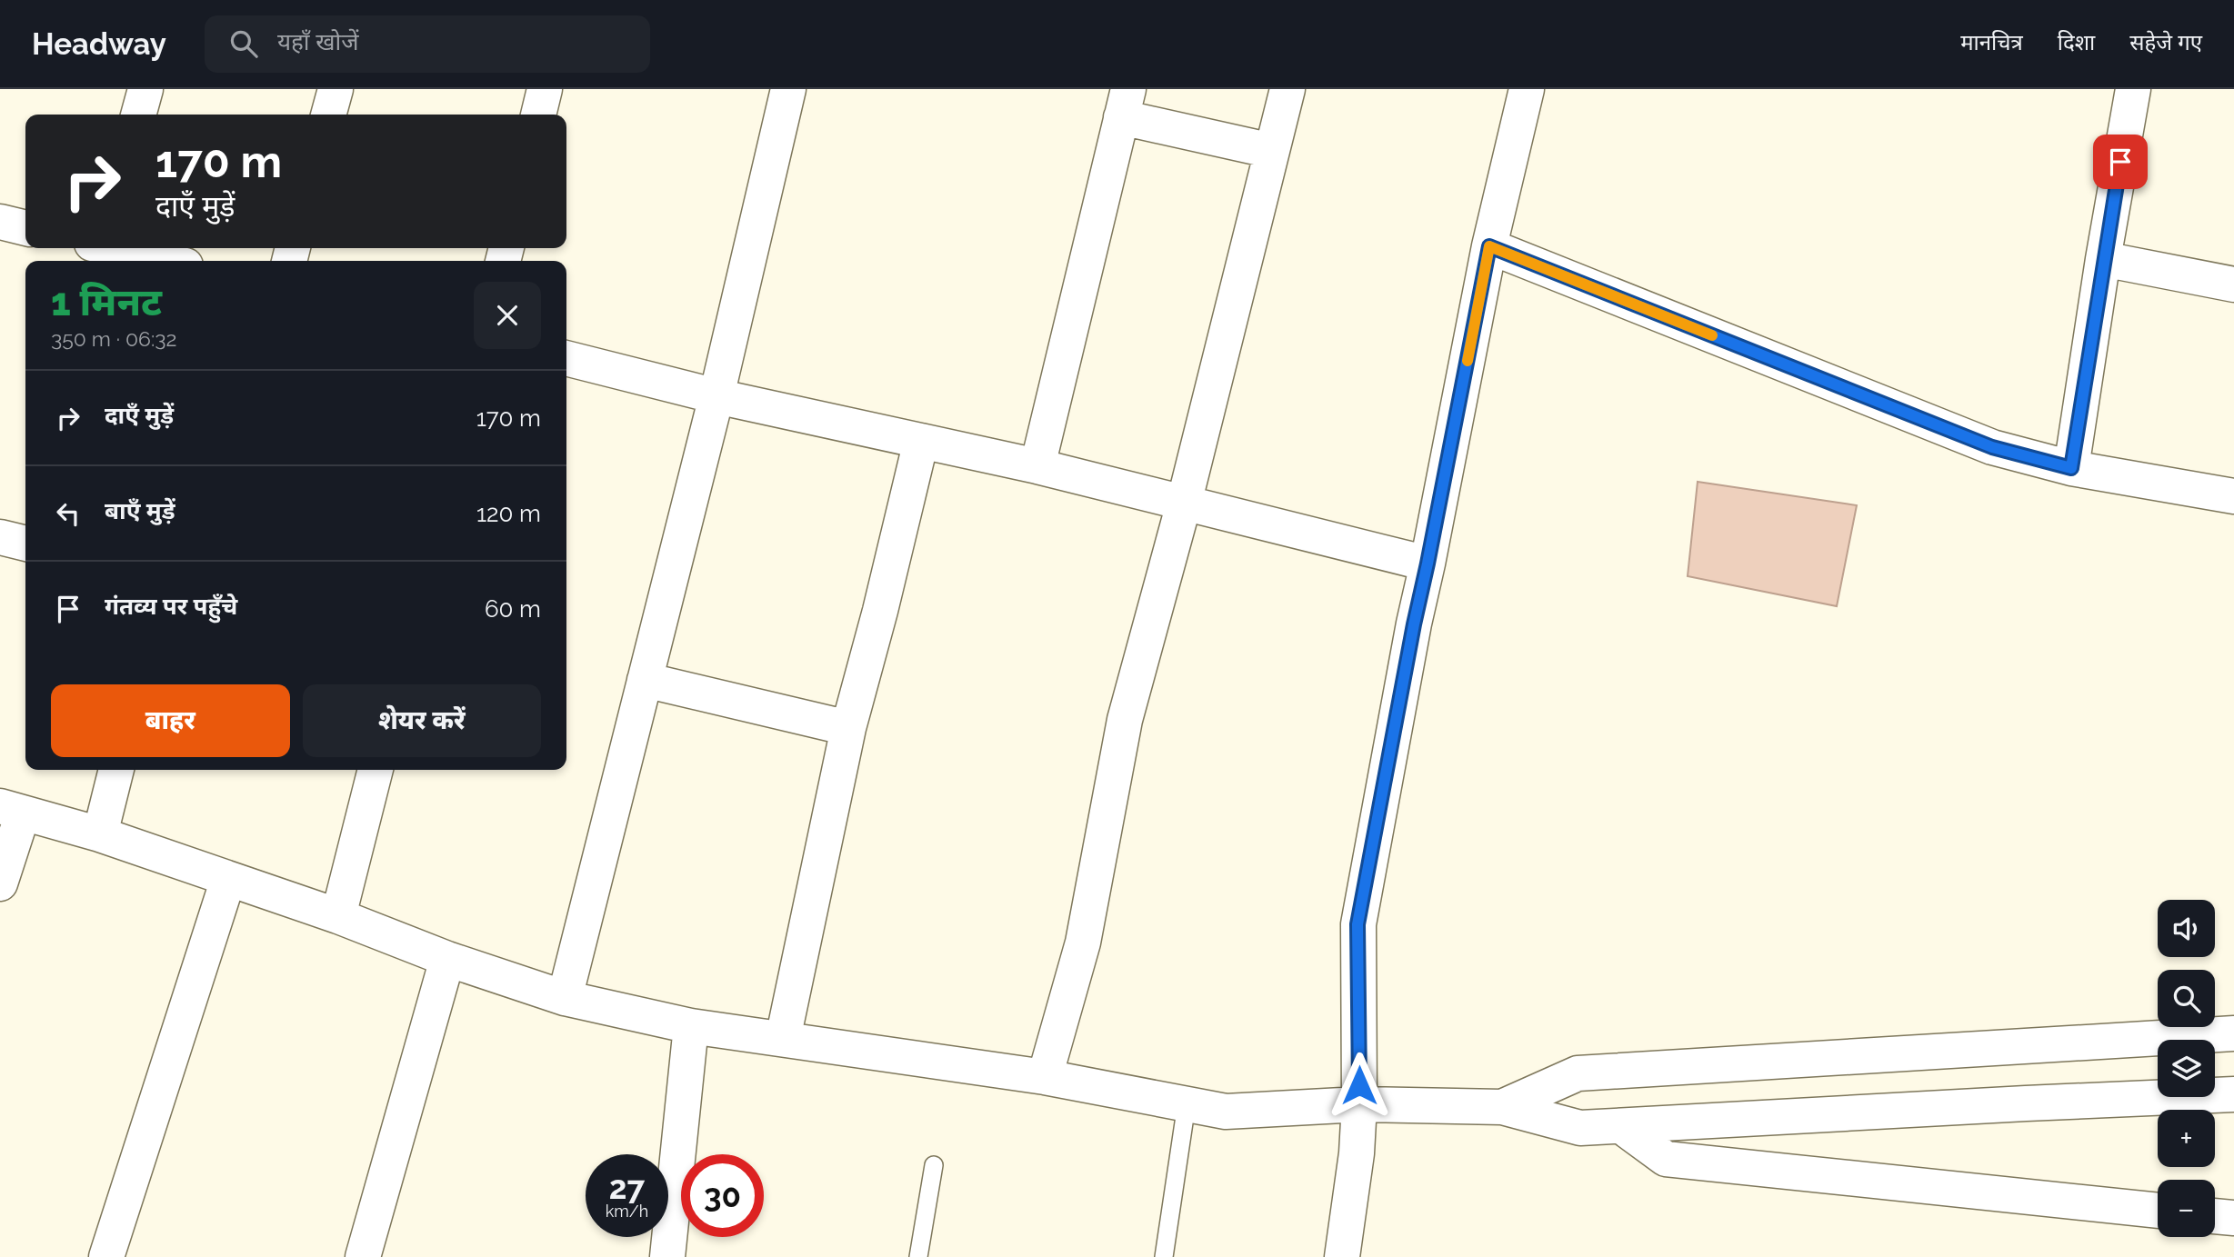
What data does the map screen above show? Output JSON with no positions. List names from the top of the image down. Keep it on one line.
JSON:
{"page":{"header":"Headway","search":"यहाँ खोजें","nav":["मानचित्र","दिशा","सहेजे गए"],"turn":["170 m","दाएँ मुड़ें"],"heading":["1 मिनट","350 m · 06:32"],"list":[{"name":"दाएँ मुड़ें","value":"170 m"},{"name":"बाएँ मुड़ें","value":"120 m"},{"name":"गंतव्य पर पहुँचे","value":"60 m"}],"buttons":["बाहर","शेयर करें"],"map_buttons":["+","−"],"speed":"27 km/h","limit":"30"}}
